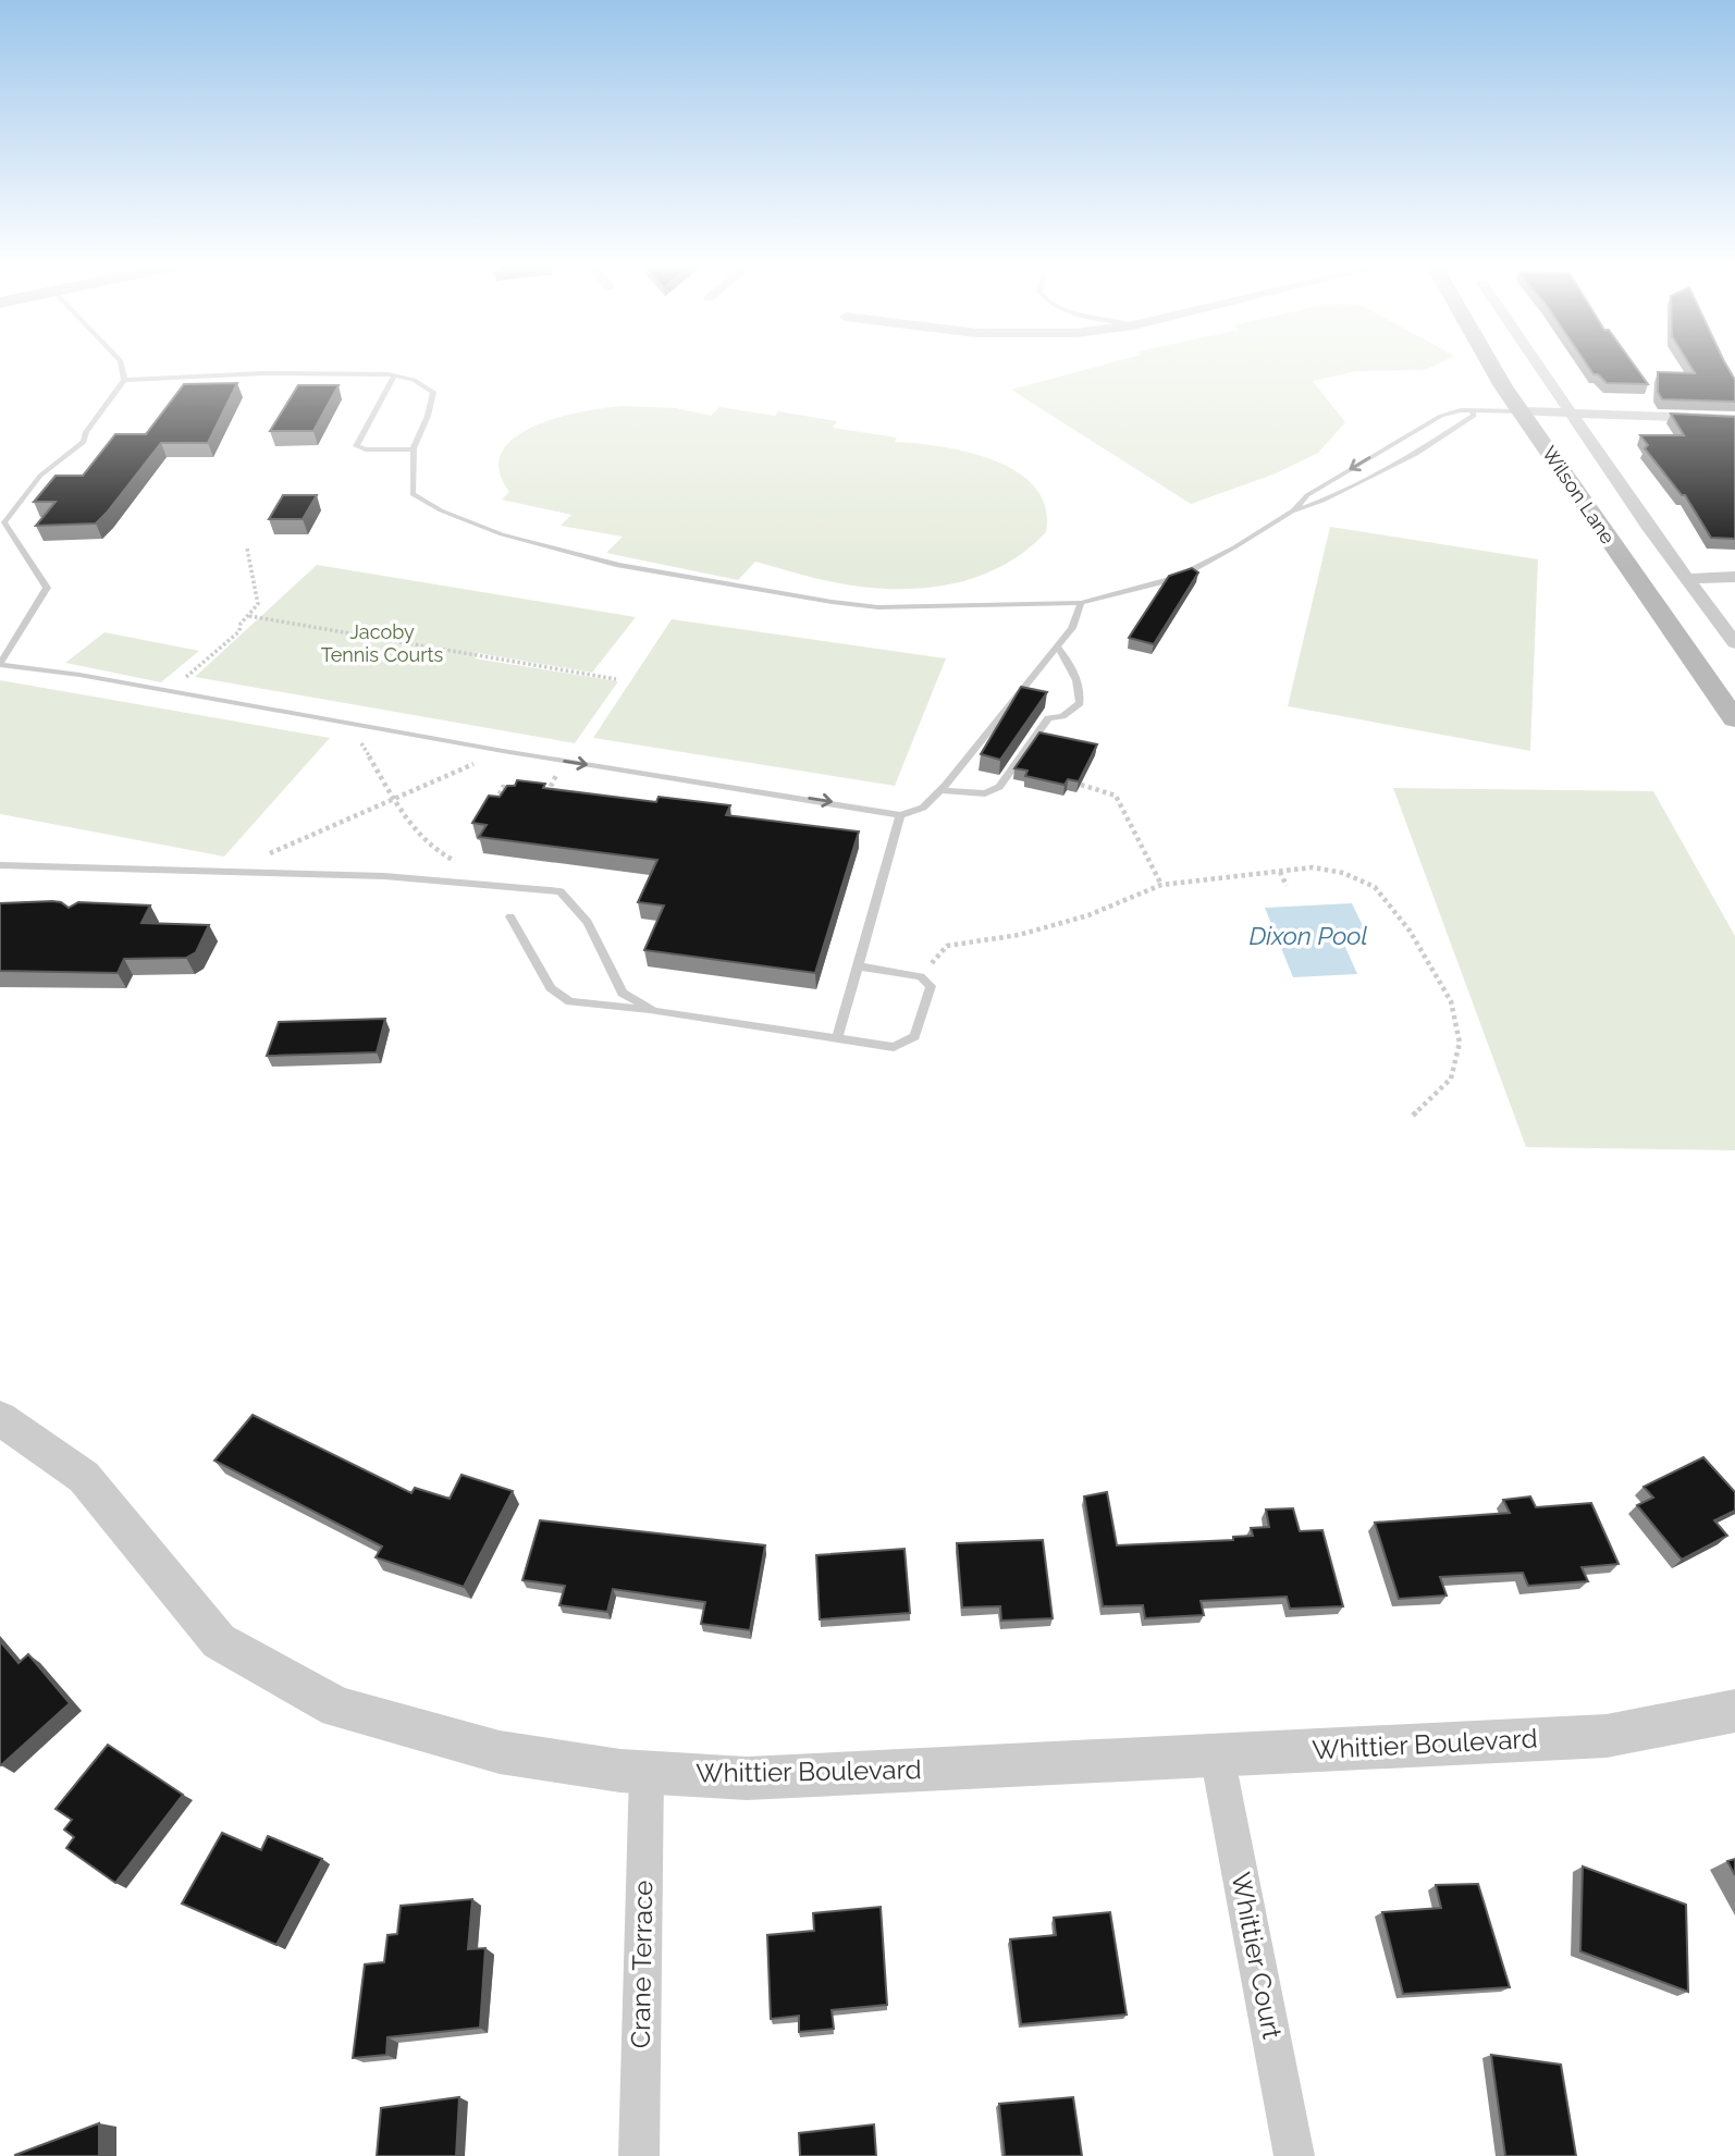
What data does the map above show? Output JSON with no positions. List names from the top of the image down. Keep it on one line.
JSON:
{"streets":{"main road":["Wilson Lane"],"street":["Whittier Boulevard","Whittier Court","Crane Terrace"]},"crossings":[["Whittier Boulevard","Whittier Court"],["Whittier Boulevard","Crane Terrace"]],"water":["Dixon Pool"],"parks":["Jacoby Tennis Courts"]}
